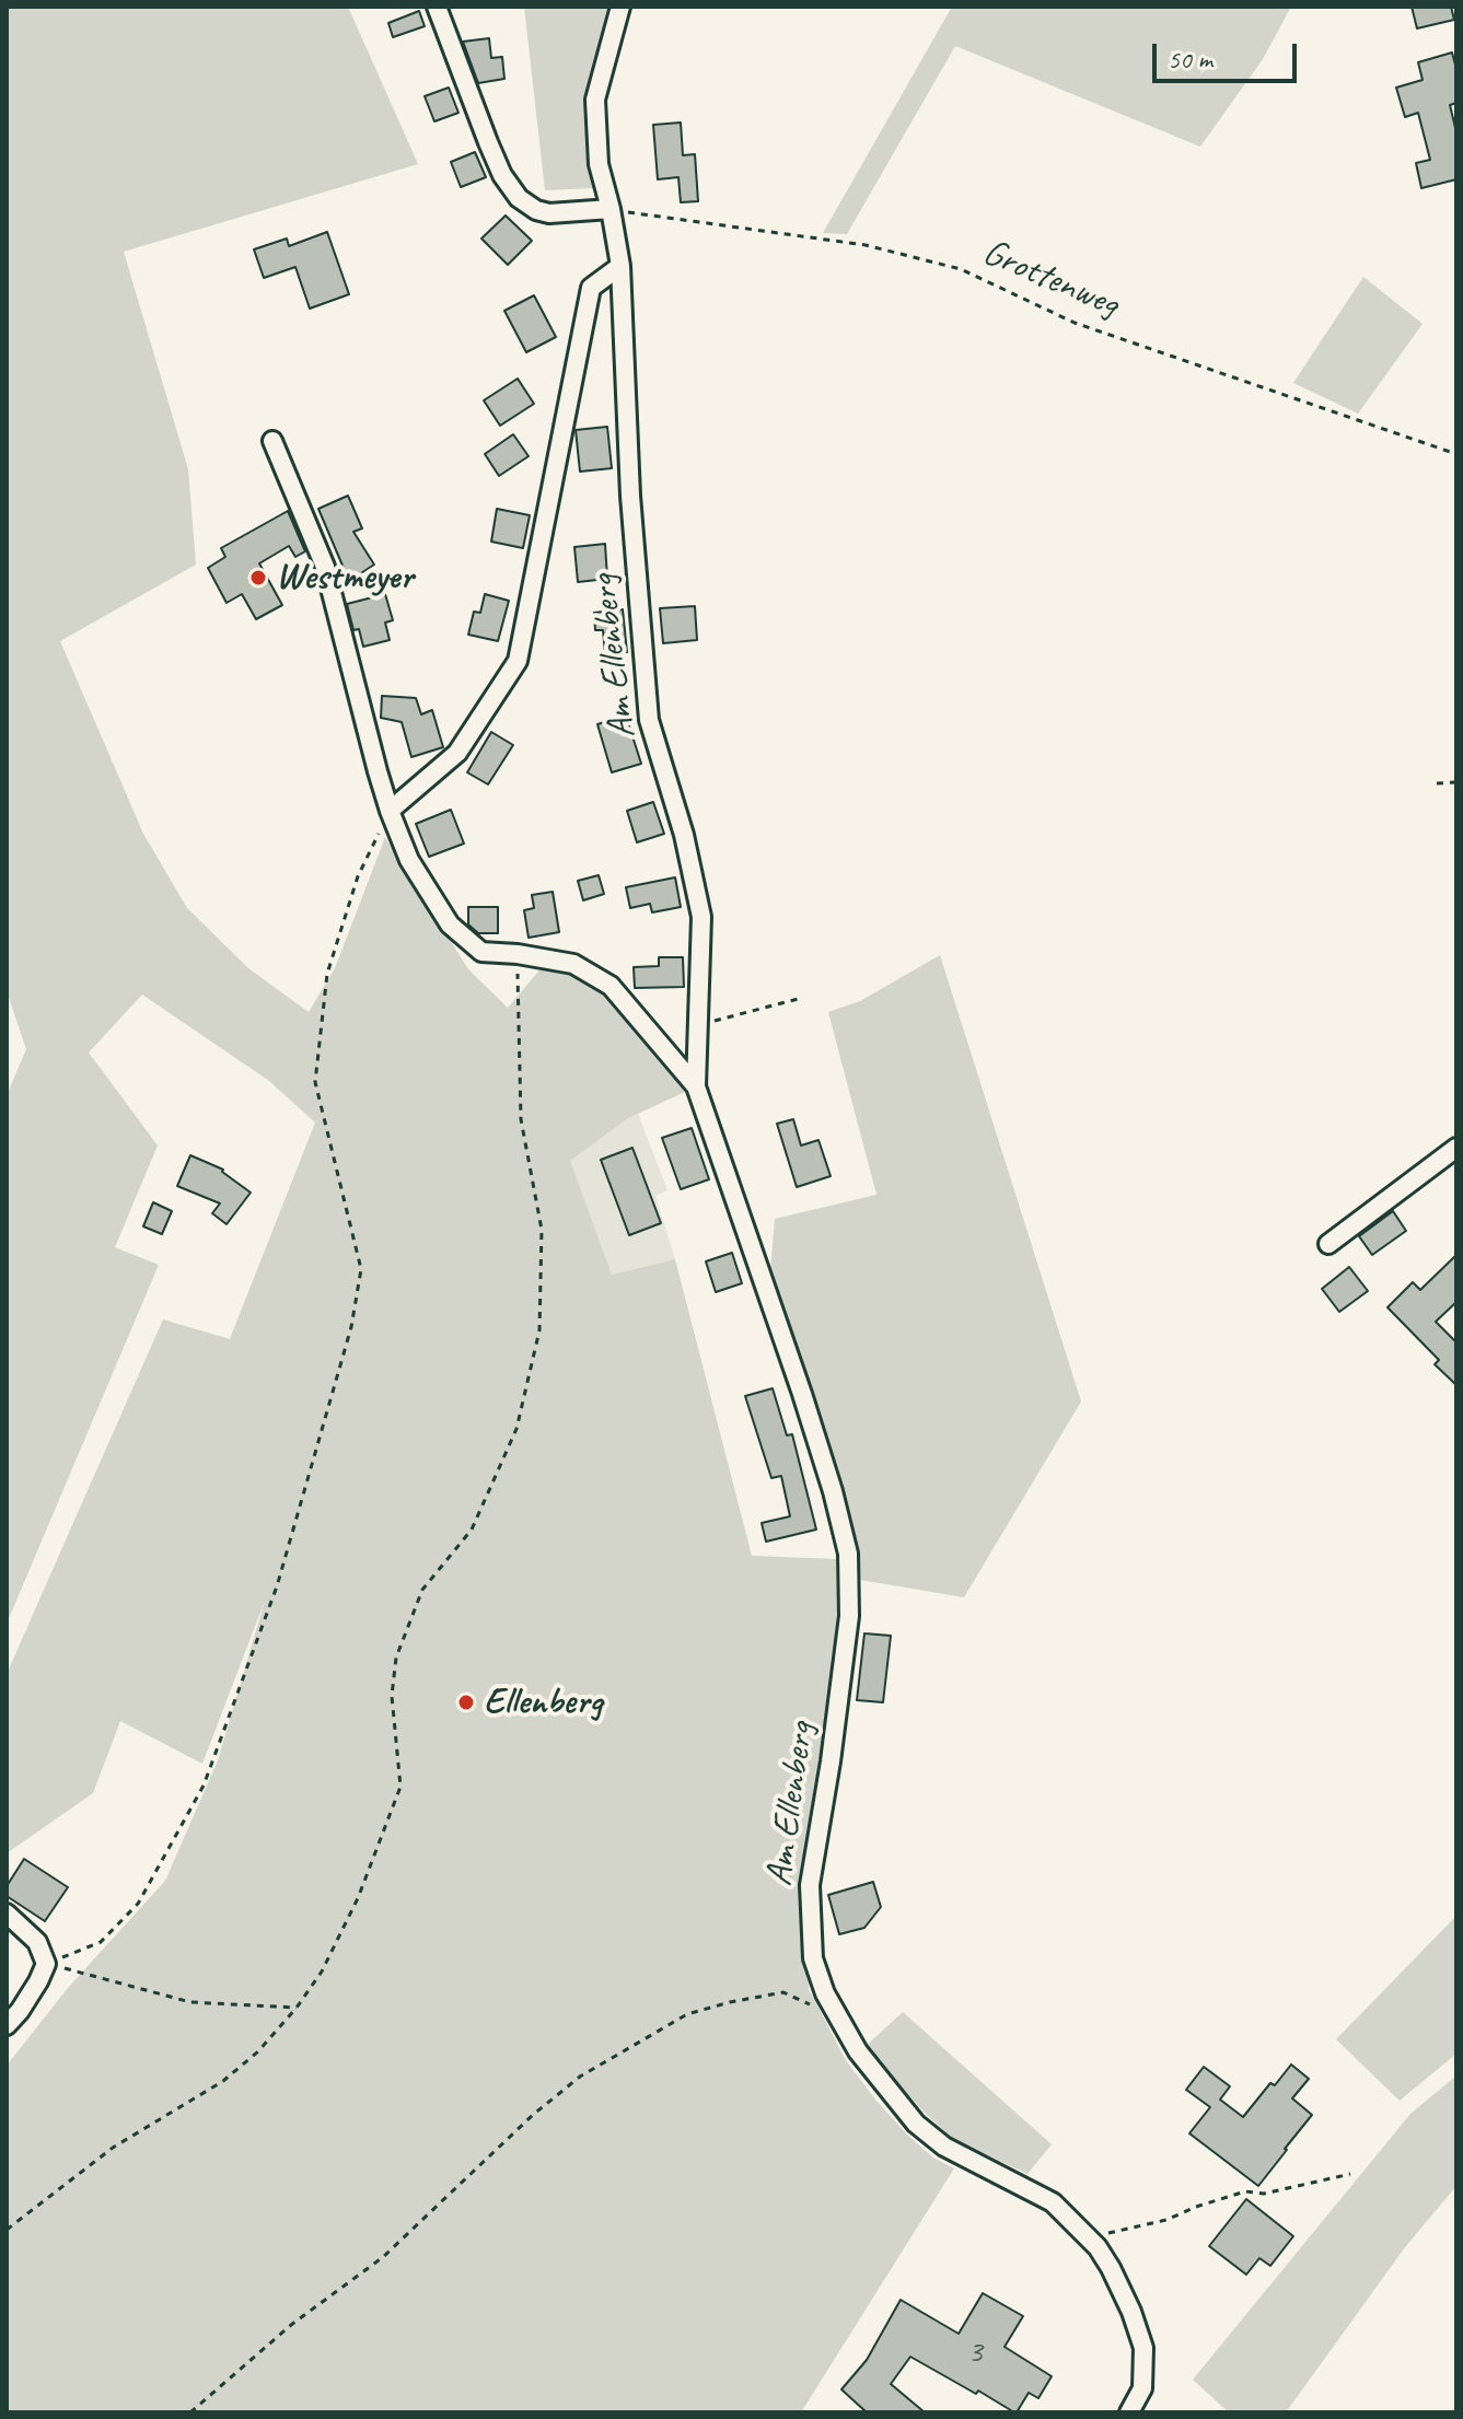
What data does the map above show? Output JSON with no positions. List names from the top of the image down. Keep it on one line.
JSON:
{"streets":{"street":["Am Ellenberg"],"path":["Grottenweg"]},"crossings":[["Grottenweg","Am Ellenberg"]],"places":["Westmeyer","Ellenberg"],"house_numbers":["3"],"scale_bar":"50 m"}
